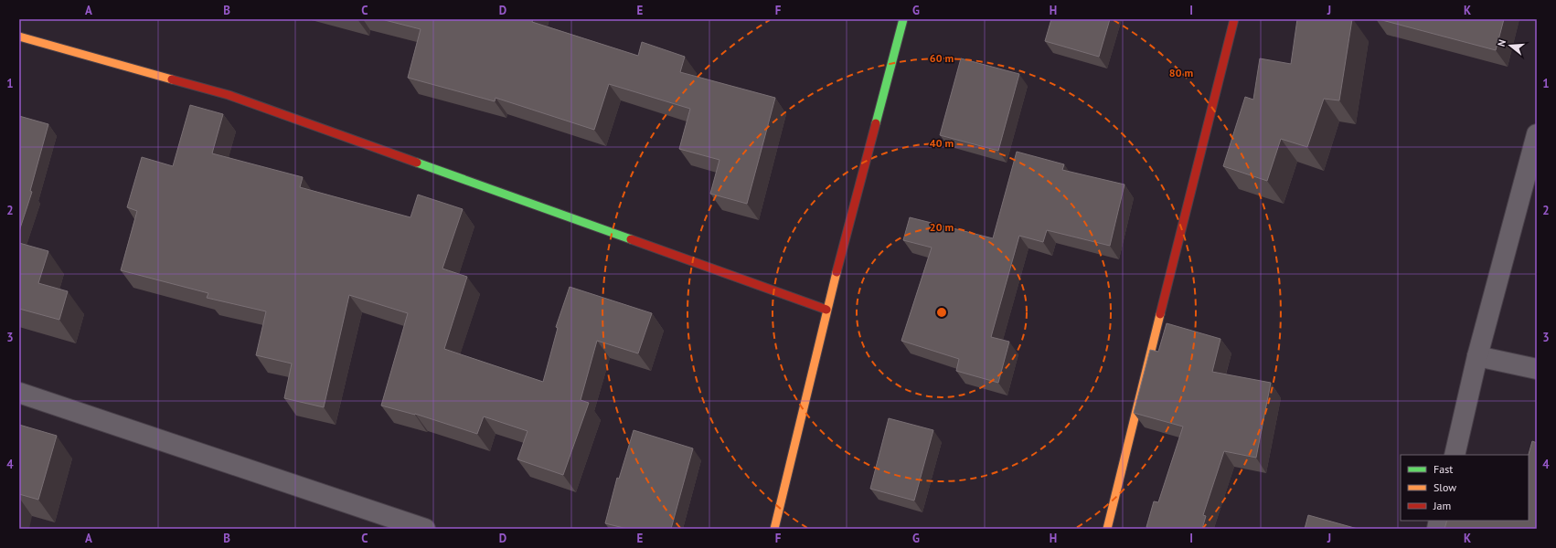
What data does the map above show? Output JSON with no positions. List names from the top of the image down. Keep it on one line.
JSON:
{"legend":["Fast","Slow","Jam"],"north":"left","grid":{"columns":["A","B","C","D","E","F","G","H","I","J","K"],"rows":["1","2","3","4"]},"rings":["60 m","80 m","40 m","20 m"]}
